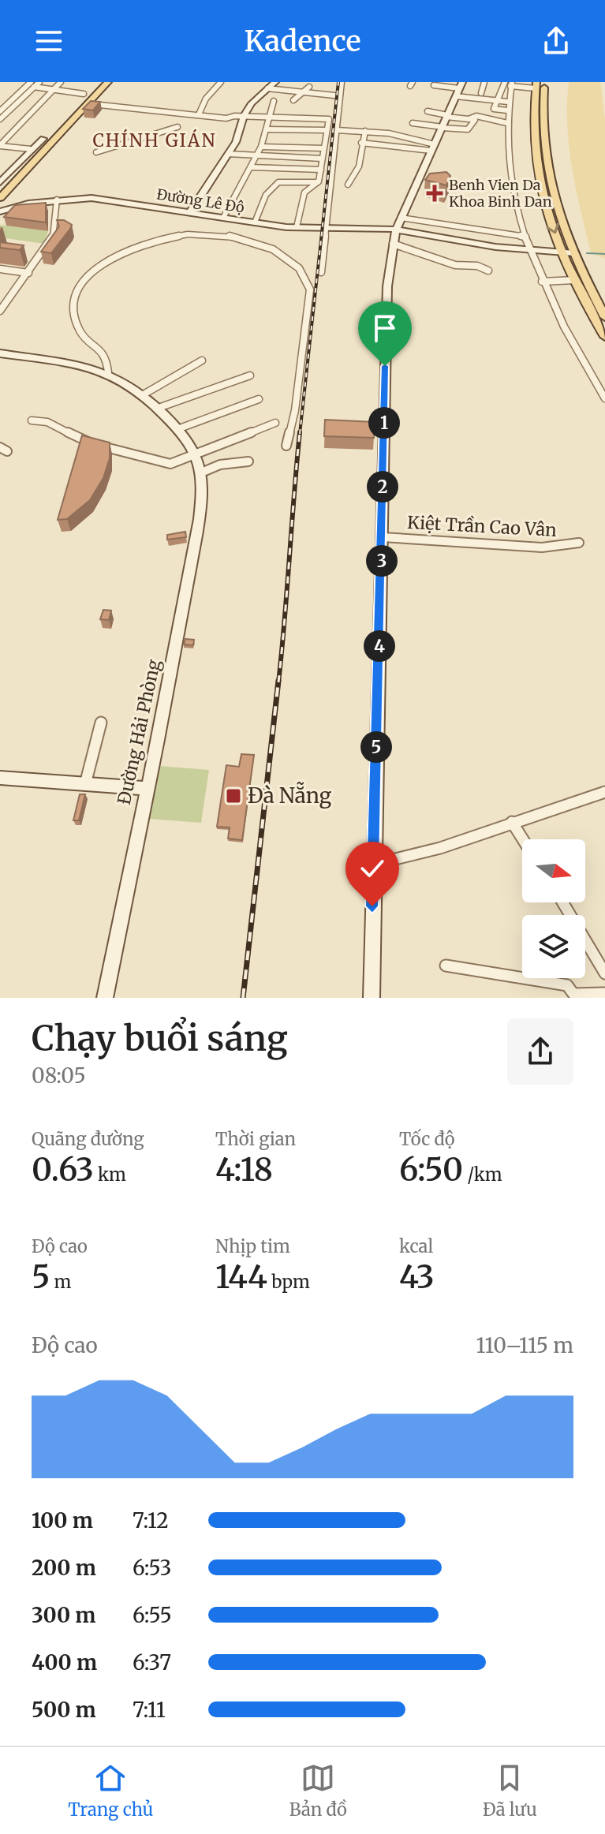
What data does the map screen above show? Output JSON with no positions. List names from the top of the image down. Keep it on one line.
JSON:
{"streets":{"street":["Đường Lê Độ","Kiệt Trần Cao Vân","Đường Hải Phòng"]},"districts":["CHÍNH GIÁN"],"places":{"health":["Benh Vien Da Khoa Binh Dan"],"transit":["Đà Nẵng"]},"north":"right","page":{"header":"Kadence","pins":["1","2","3","4","5"],"heading":["Chạy buổi sáng","08:05"],"stats":[["Quãng đường","0.63 km"],["Thời gian","4:18"],["Tốc độ","6:50 /km"],["Độ cao","5 m"],["Nhịp tim","144 bpm"],["kcal","43"]],"chart":["Độ cao","110–115 m"],"list":[{"name":"100 m","note":"7:12"},{"name":"200 m","note":"6:53"},{"name":"300 m","note":"6:55"},{"name":"400 m","note":"6:37"},{"name":"500 m","note":"7:11"}],"tabs":["Trang chủ","Bản đồ","Đã lưu"]}}
